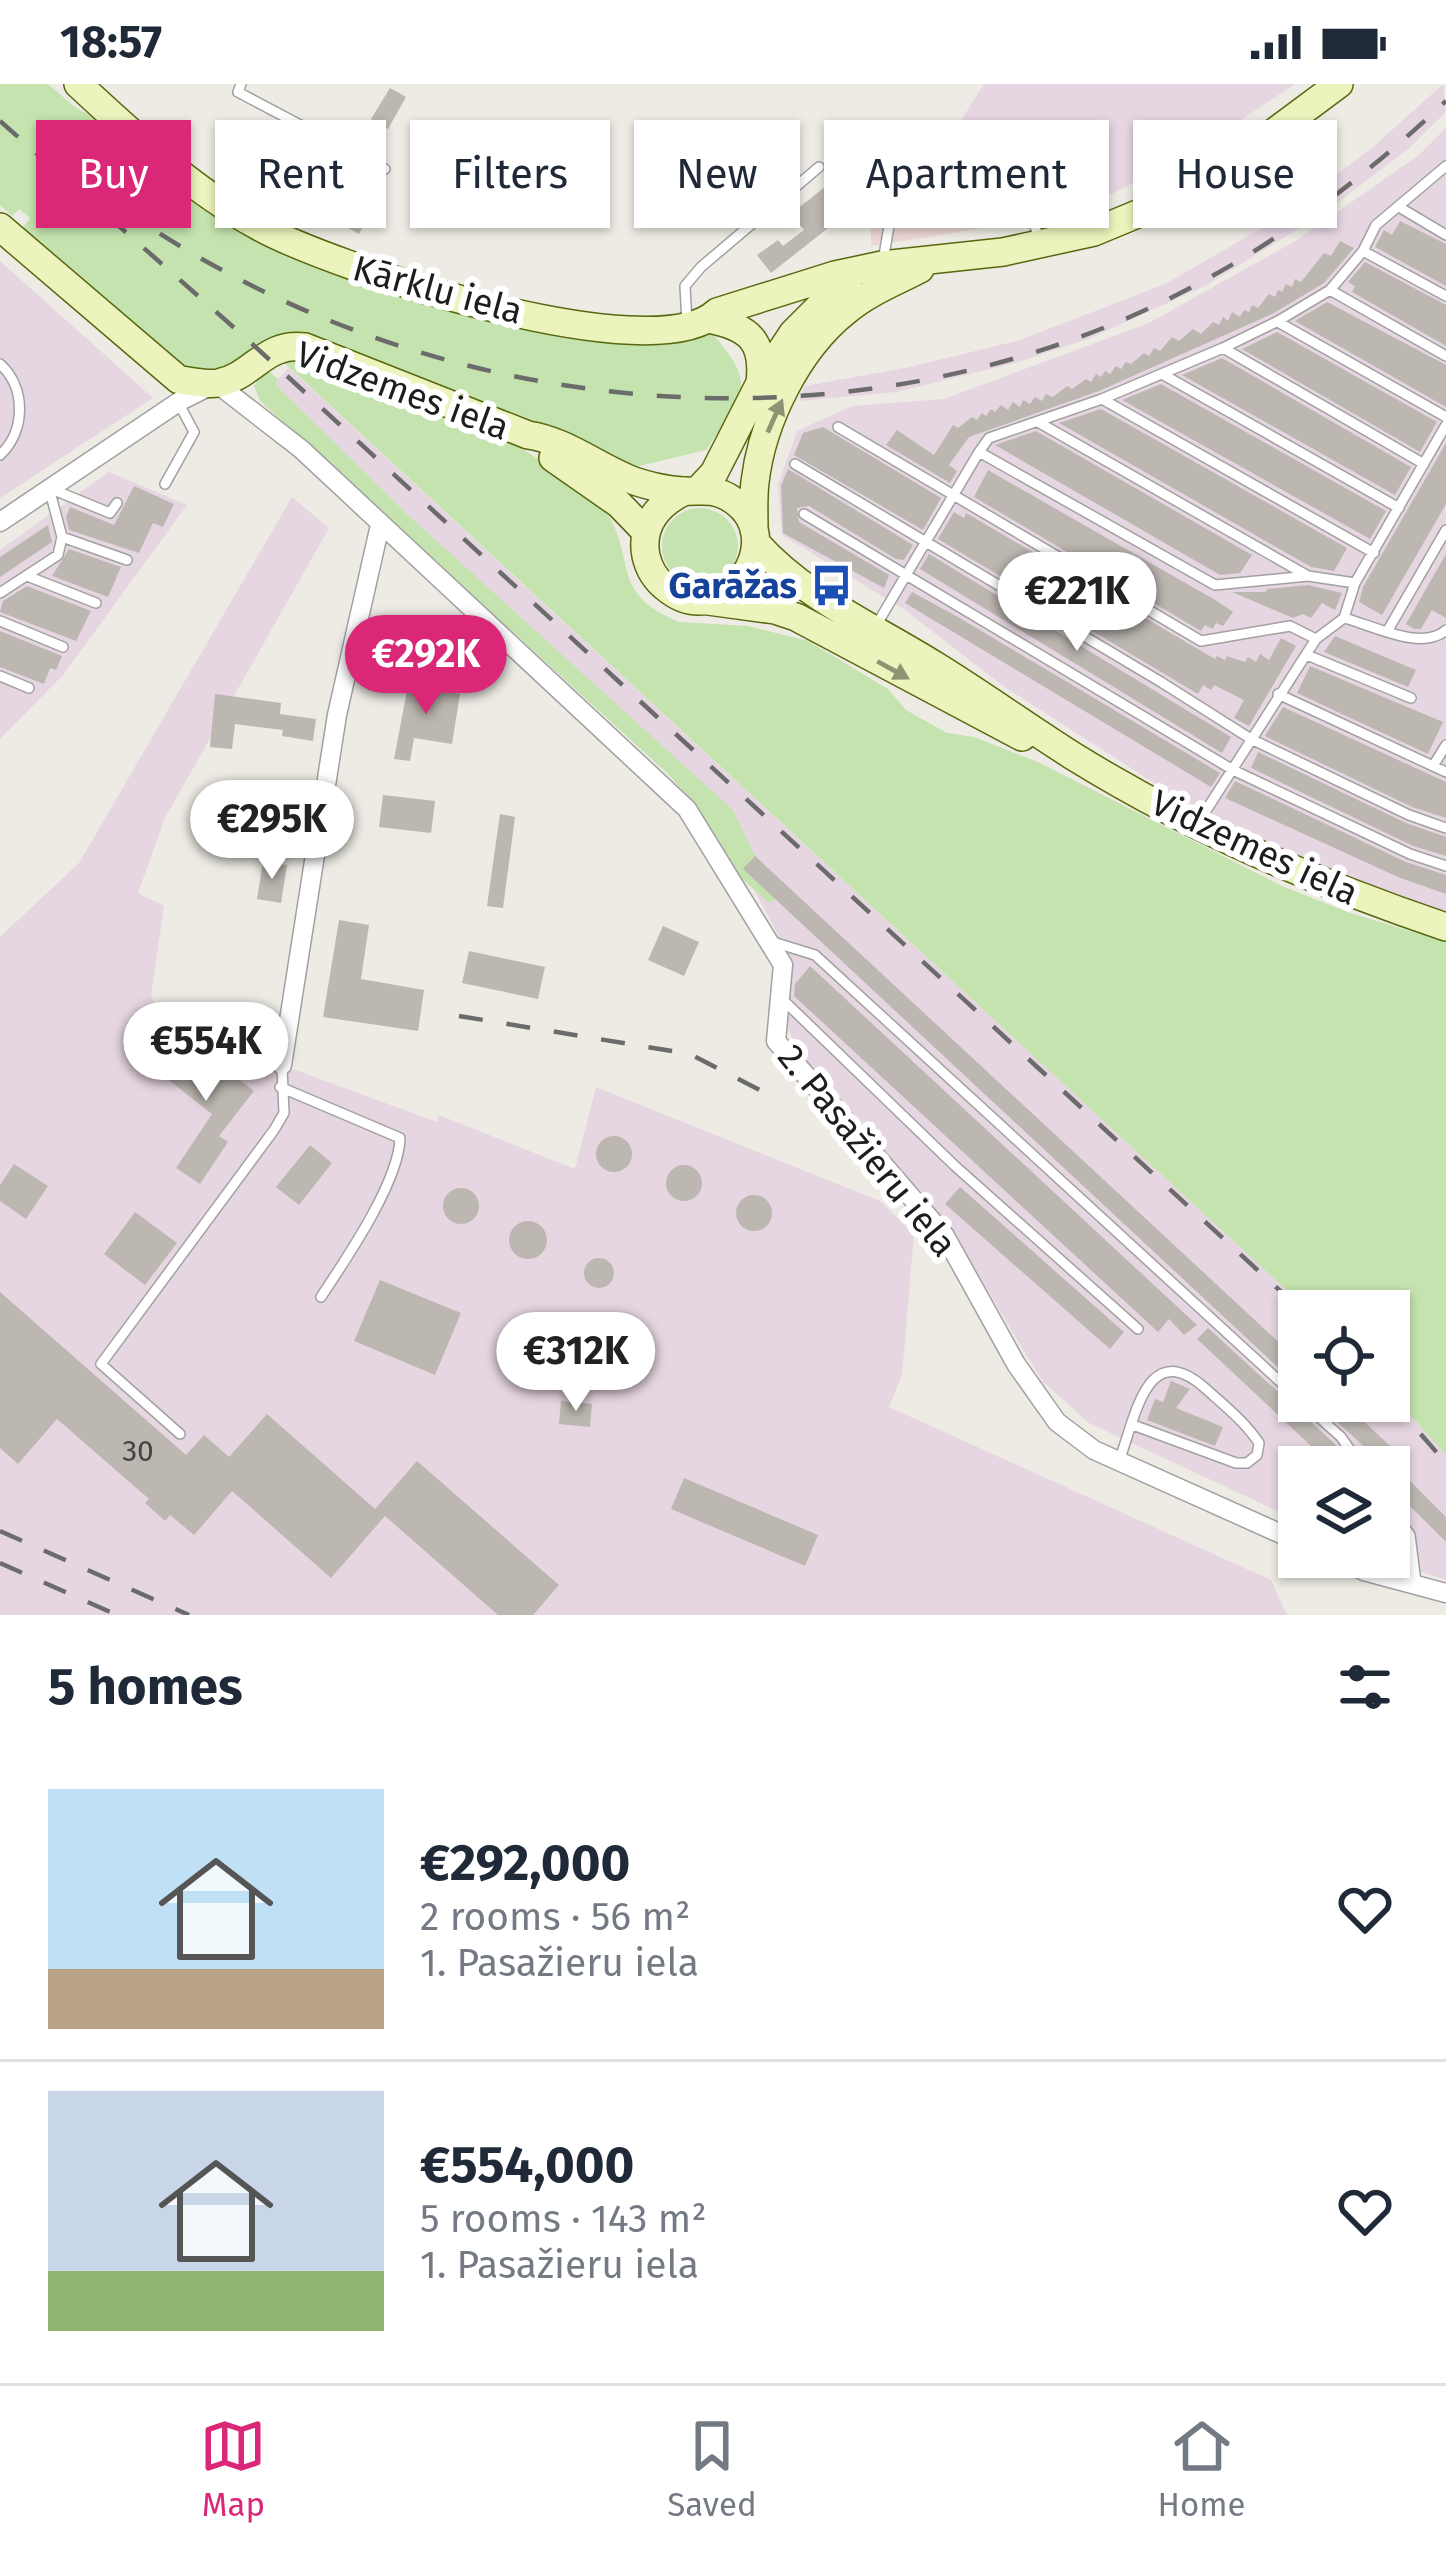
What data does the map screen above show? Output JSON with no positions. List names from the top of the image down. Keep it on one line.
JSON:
{"streets":{"street":["Kārklu iela","Vidzemes iela","2. Pasažieru iela"]},"crossings":[["Kārklu iela","Vidzemes iela"],["Vidzemes iela","2. Pasažieru iela"]],"places":{"bus stop":["Garāžas"]},"house_numbers":["30"],"page":{"status":"18:57","chip":["Buy","Rent","Filters","New","Apartment","House"],"price":["€221K","€292K","€295K","€554K","€312K"],"heading":"5 homes","list":[{"name":"€292,000","note":"2 rooms · 56 m² · 1. Pasažieru iela"},{"name":"€554,000","note":"5 rooms · 143 m² · 1. Pasažieru iela"}],"tabs":["Map","Saved","Home"]}}
